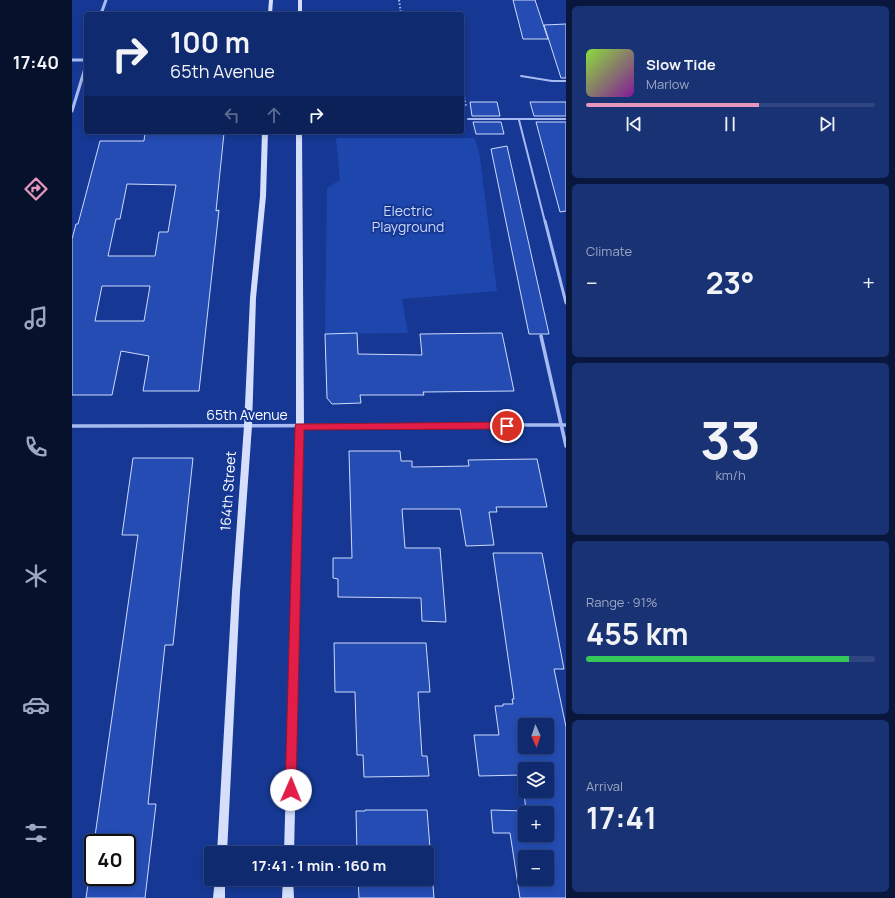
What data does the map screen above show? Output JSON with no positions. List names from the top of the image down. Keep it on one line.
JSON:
{"streets":{"street":["65th Avenue","164th Street"]},"crossings":[["65th Avenue","164th Street"]],"parks":["Electric Playground"],"north":"bottom","page":{"tabs":"17:40","turn":["100 m","65th Avenue"],"song":["Slow Tide","Marlow"],"tile":["Climate",["33","km/h"],["Range · 91%","455 km"],["Arrival","17:41"]],"heat":["−","23°","+"],"map_buttons":["+","−"],"limit":"40","trip":"17:41 · 1 min · 160 m"}}
